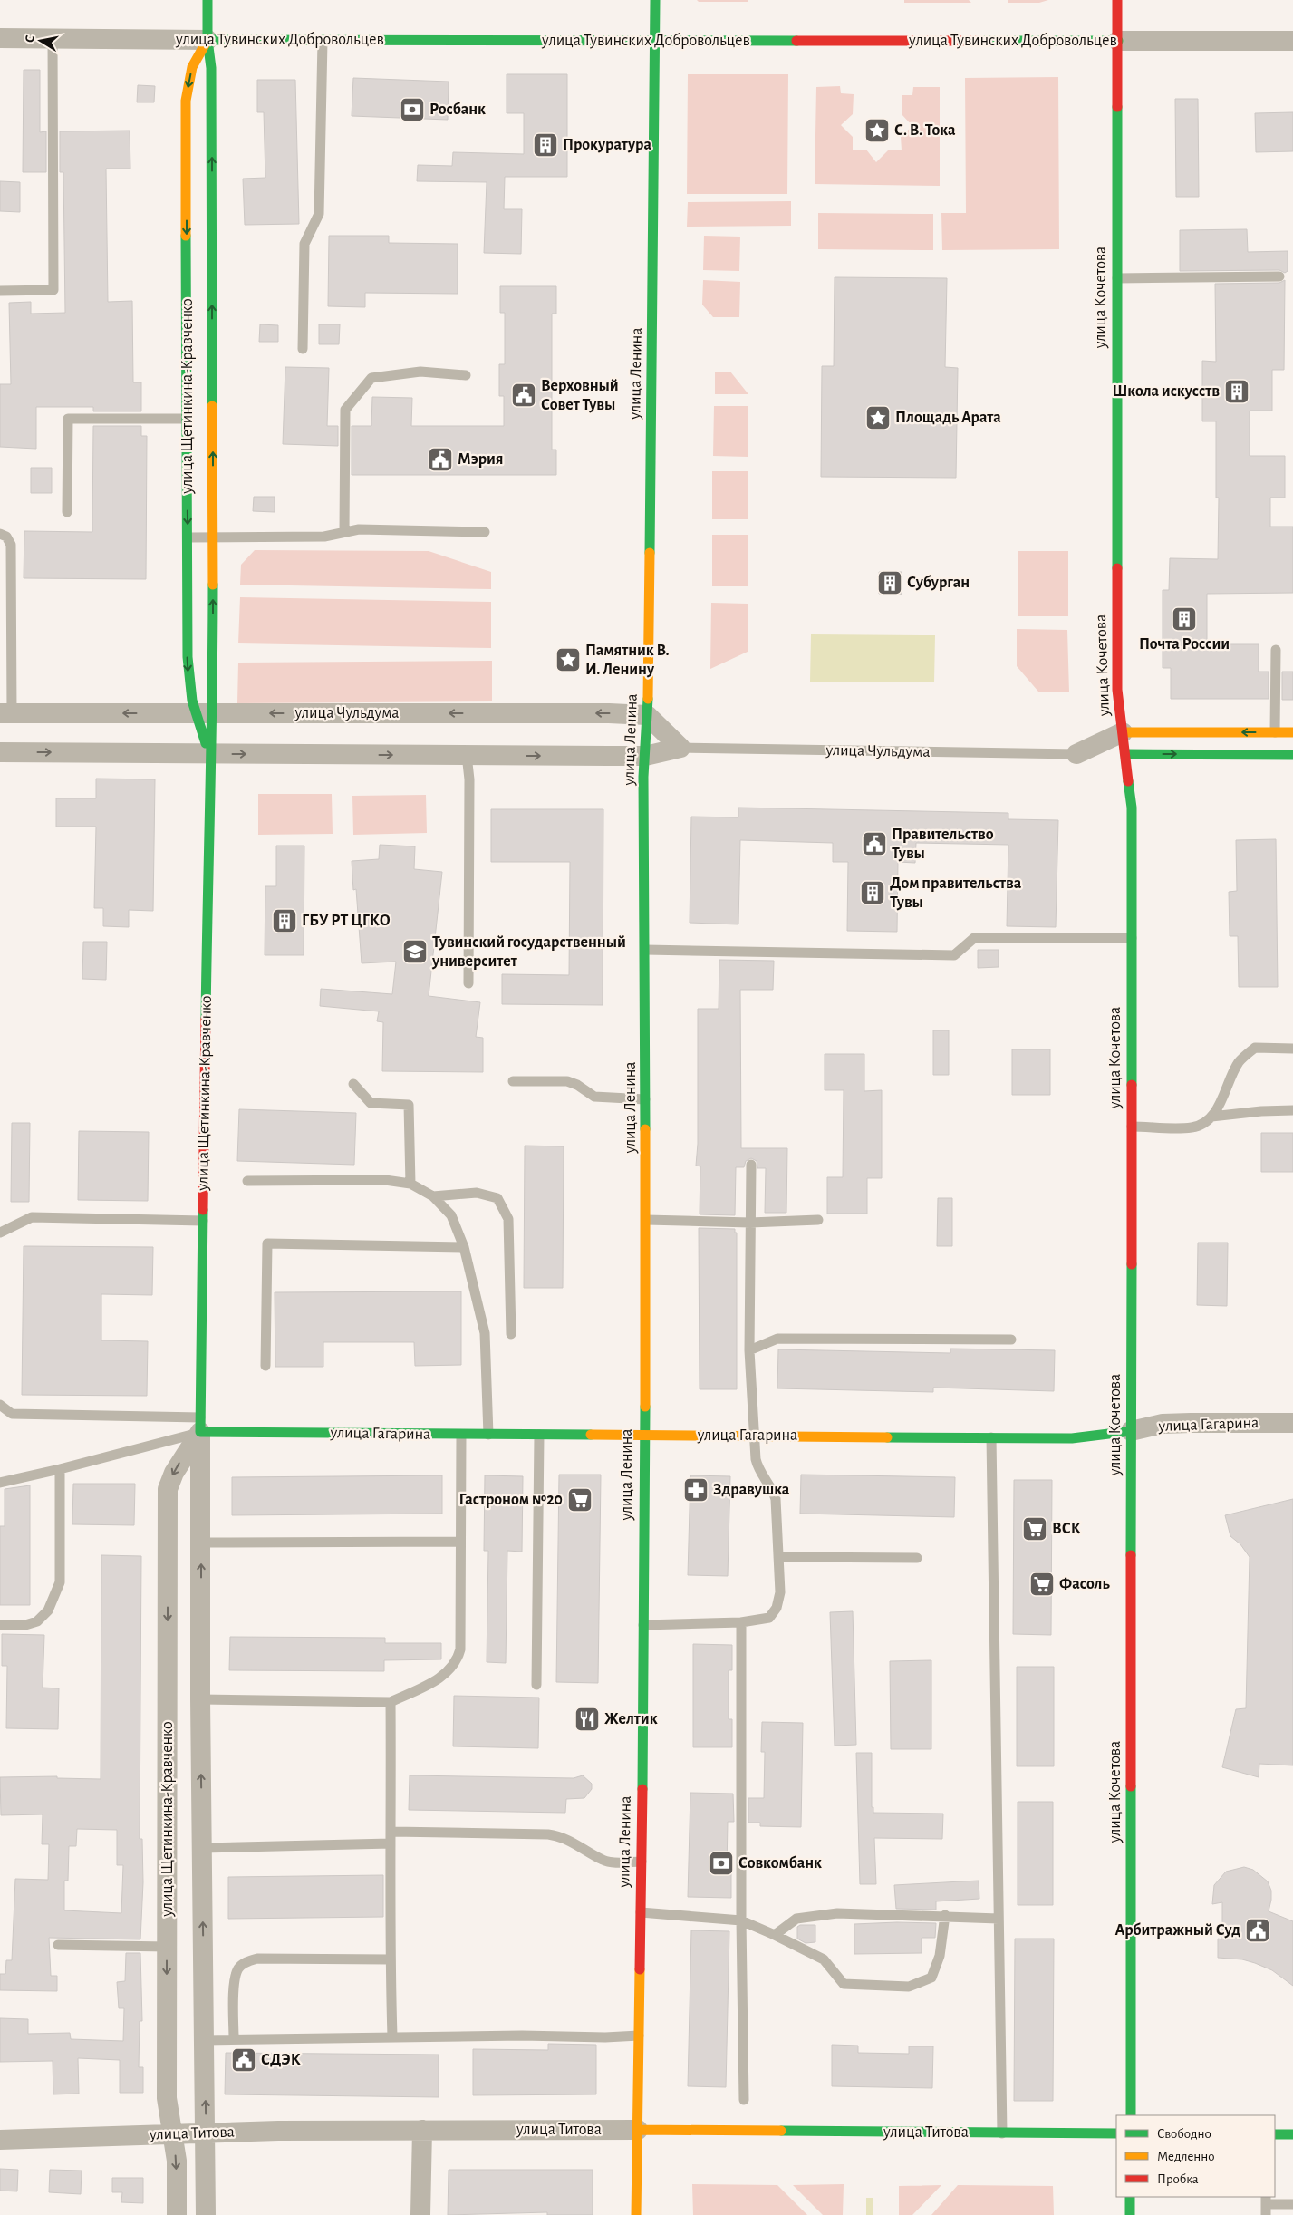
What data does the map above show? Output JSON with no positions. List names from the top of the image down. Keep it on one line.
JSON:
{"streets":{"street":["улица Тувинских Добровольцев","улица Кочетова","улица Ленина","улица Щетинкина-Кравченко","улица Чульдума","улица Гагарина","улица Титова"]},"crossings":[["улица Тувинских Добровольцев","улица Кочетова"],["улица Тувинских Добровольцев","улица Ленина"],["улица Тувинских Добровольцев","улица Щетинкина-Кравченко"],["улица Кочетова","улица Чульдума"],["улица Кочетова","улица Гагарина"],["улица Ленина","улица Чульдума"],["улица Ленина","улица Гагарина"],["улица Ленина","улица Титова"],["улица Щетинкина-Кравченко","улица Чульдума"],["улица Щетинкина-Кравченко","улица Гагарина"],["улица Щетинкина-Кравченко","улица Титова"]],"places":{"bank":["Росбанк","Совкомбанк"],"place":["С. В. Тока","Площадь Арата","Памятник В. И. Ленину"],"building":["Прокуратура","Школа искусств","Субурган","Почта России","Дом правительства Тувы","ГБУ РТ ЦГКО"],"public building":["Верховный Совет Тувы","Мэрия","Правительство Тувы","Арбитражный Суд","СДЭК"],"school or university":["Тувинский государственный университет"],"pharmacy":["Здравушка"],"supermarket":["Гастроном №20","ВСК","Фасоль"],"restaurant":["Желтик"]},"legend":["Свободно","Медленно","Пробка"],"north":"left"}
